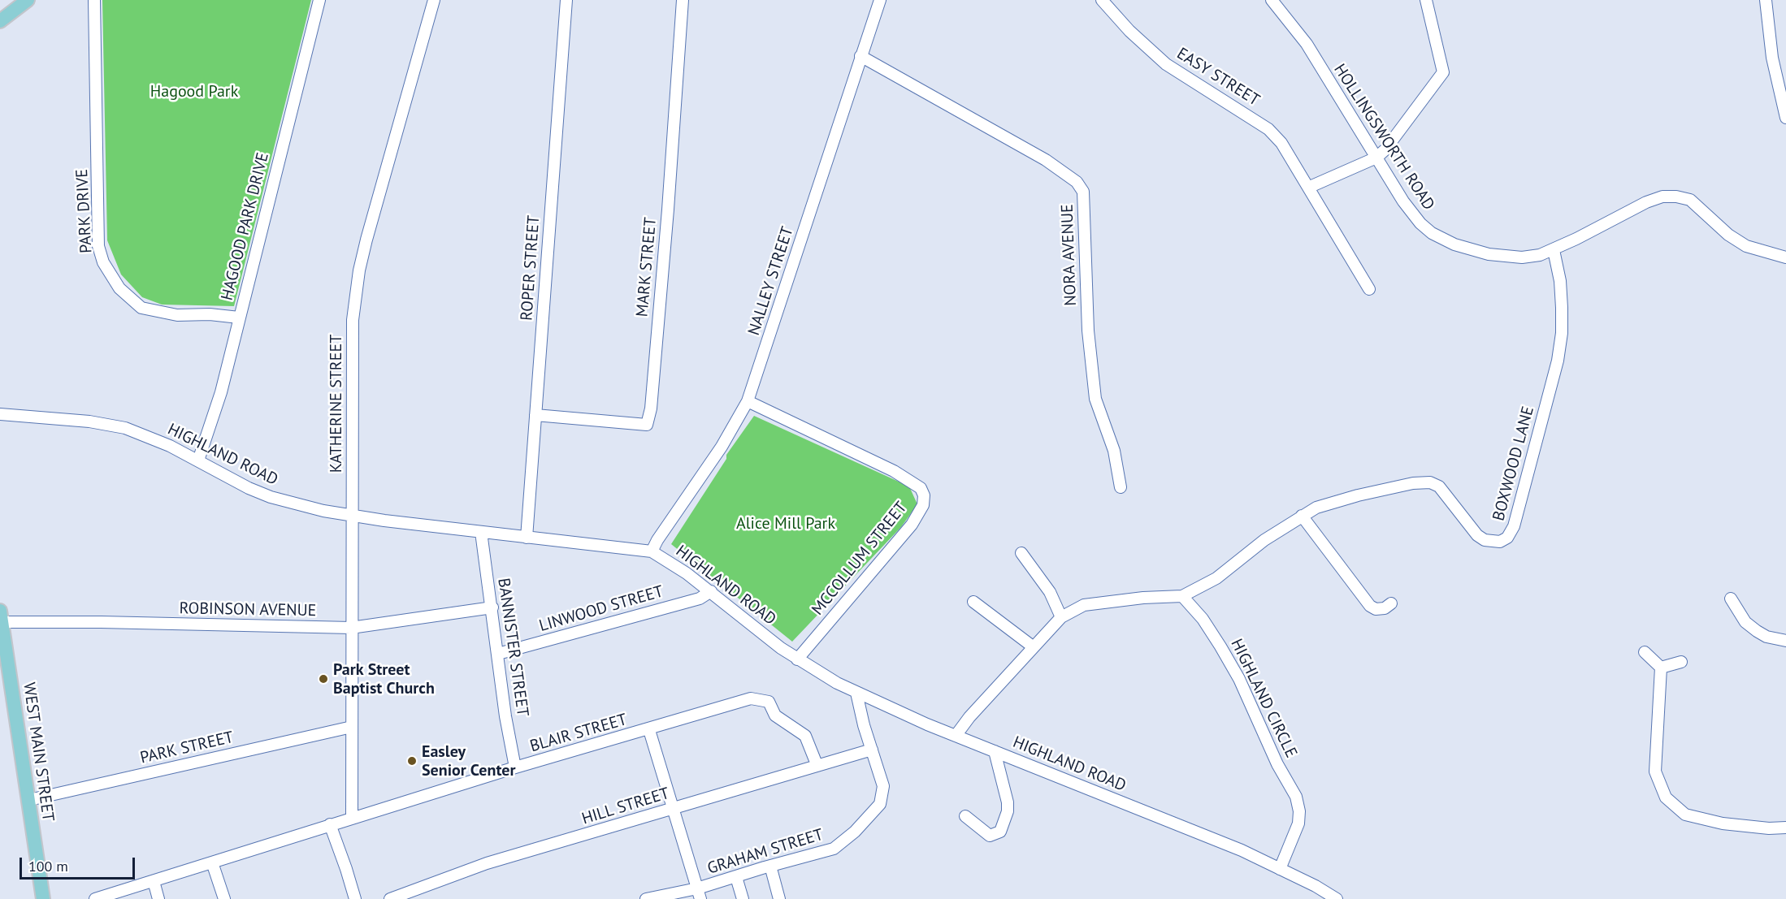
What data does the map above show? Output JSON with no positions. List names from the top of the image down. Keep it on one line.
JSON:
{"streets":{"main road":["WEST MAIN STREET"],"street":["EASY STREET","HOLLINGSWORTH ROAD","PARK DRIVE","HAGOOD PARK DRIVE","NORA AVENUE","MARK STREET","ROPER STREET","NALLEY STREET","KATHERINE STREET","HIGHLAND ROAD","BOXWOOD LANE","MCCOLLUM STREET","LINWOOD STREET","ROBINSON AVENUE","BANNISTER STREET","HIGHLAND CIRCLE","BLAIR STREET","PARK STREET","HILL STREET","GRAHAM STREET"]},"crossings":[["HOLLINGSWORTH ROAD","BOXWOOD LANE"],["PARK DRIVE","HAGOOD PARK DRIVE"],["HAGOOD PARK DRIVE","HIGHLAND ROAD"],["NORA AVENUE","NALLEY STREET"],["MARK STREET","ROPER STREET"],["ROPER STREET","HIGHLAND ROAD"],["NALLEY STREET","HIGHLAND ROAD"],["NALLEY STREET","MCCOLLUM STREET"],["KATHERINE STREET","HIGHLAND ROAD"],["KATHERINE STREET","ROBINSON AVENUE"],["KATHERINE STREET","BLAIR STREET"],["KATHERINE STREET","PARK STREET"],["HIGHLAND ROAD","MCCOLLUM STREET"],["HIGHLAND ROAD","LINWOOD STREET"],["HIGHLAND ROAD","BANNISTER STREET"],["HIGHLAND ROAD","HIGHLAND CIRCLE"],["HIGHLAND ROAD","GRAHAM STREET"],["BOXWOOD LANE","HIGHLAND CIRCLE"],["LINWOOD STREET","BANNISTER STREET"],["ROBINSON AVENUE","BANNISTER STREET"],["ROBINSON AVENUE","WEST MAIN STREET"],["BANNISTER STREET","BLAIR STREET"],["BLAIR STREET","HILL STREET"],["PARK STREET","WEST MAIN STREET"],["HILL STREET","GRAHAM STREET"]],"parks":["Hagood Park","Alice Mill Park"],"places":["Park Street Baptist Church","Easley Senior Center"],"scale_bar":"100 m"}
